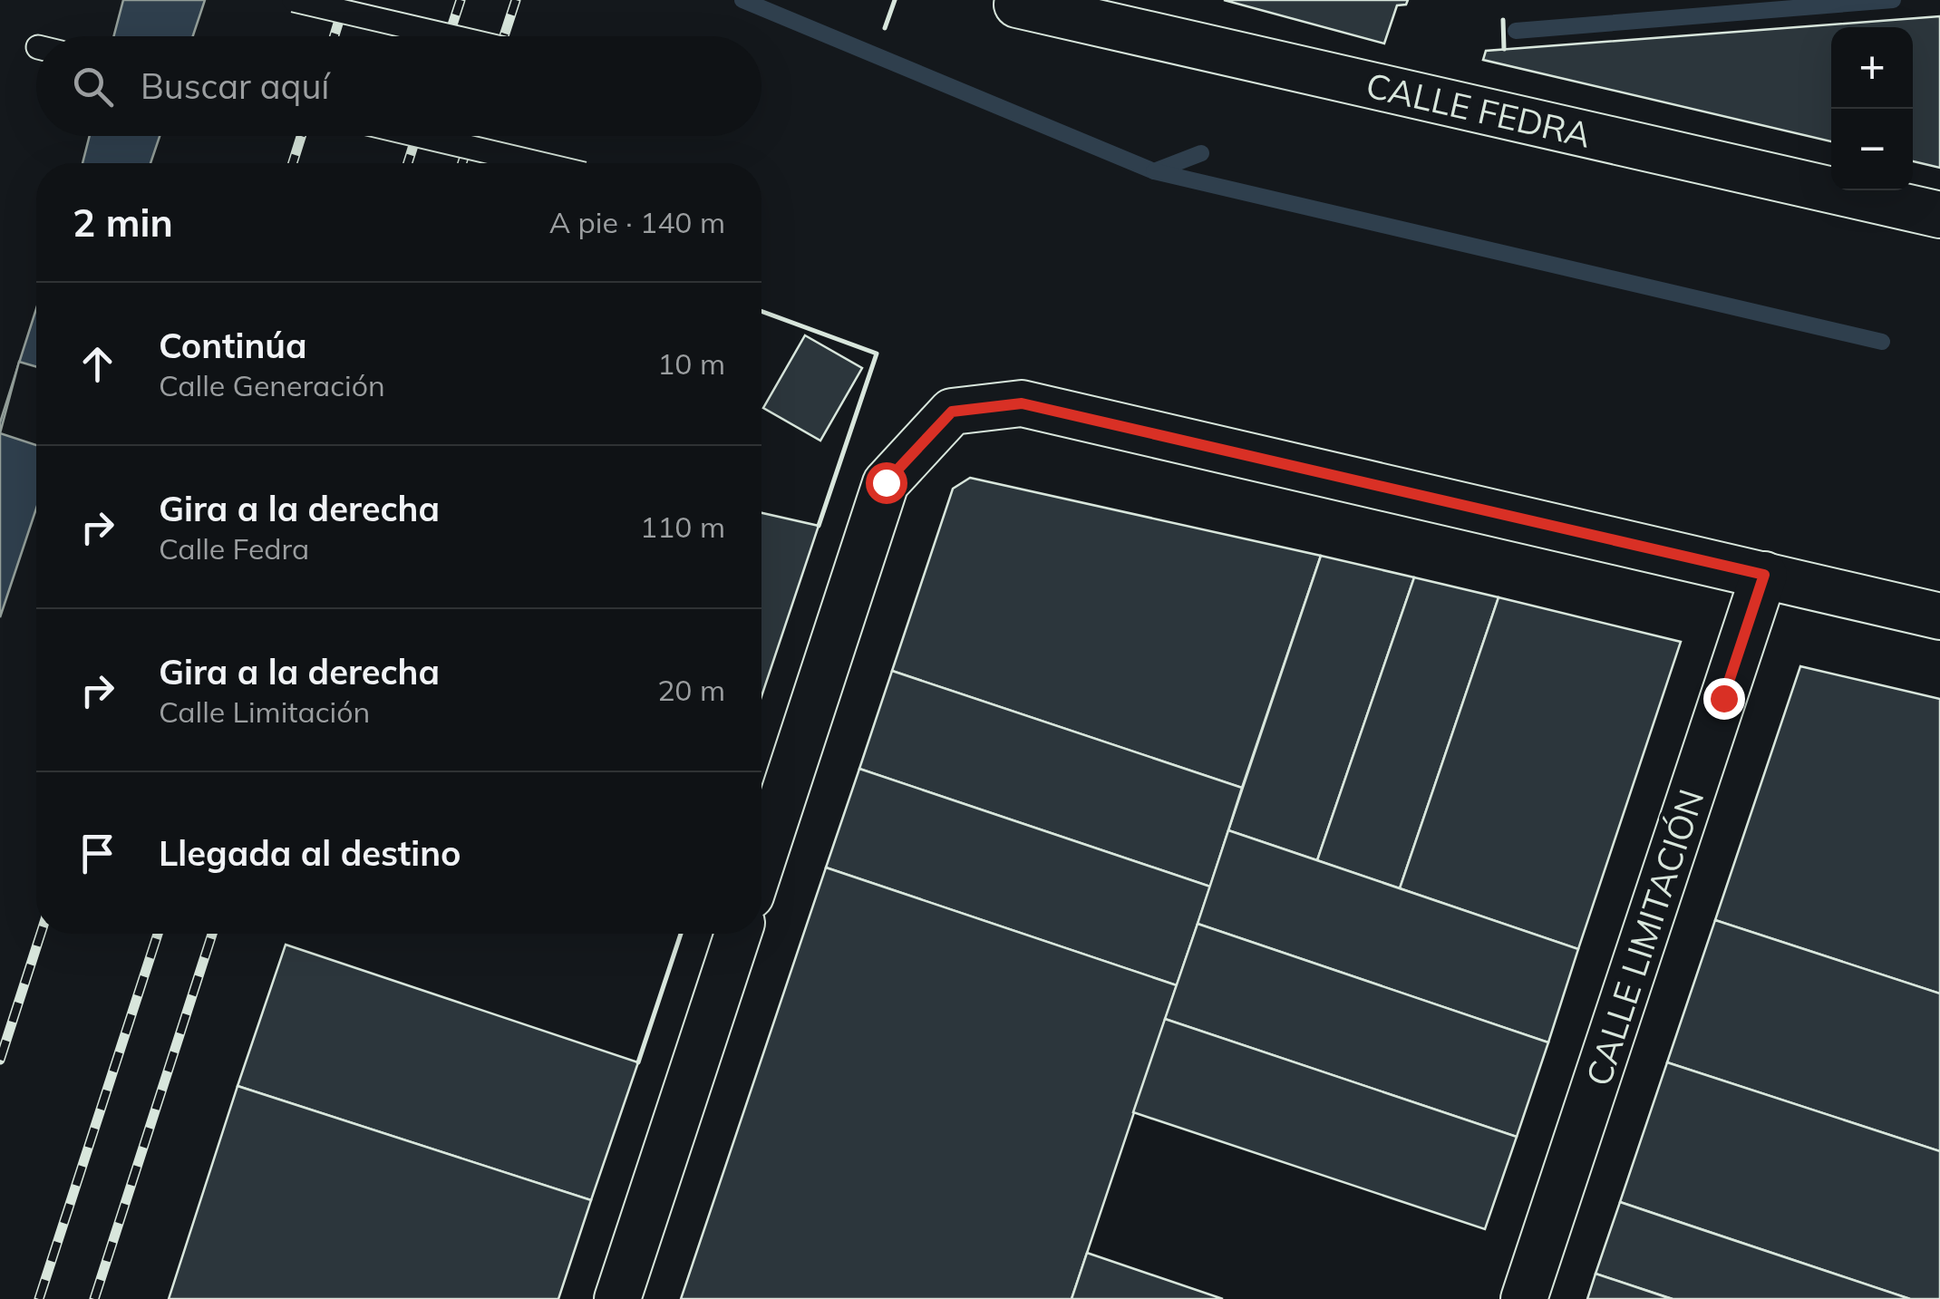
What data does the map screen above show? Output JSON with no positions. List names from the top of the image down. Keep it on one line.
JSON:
{"streets":{"street":["CALLE FEDRA","CALLE LIMITACIÓN"]},"page":{"map_buttons":["+","−"],"search":"Buscar aquí","heading":["2 min","A pie · 140 m"],"list":[["Continúa","Calle Generación","10 m"],["Gira a la derecha","Calle Fedra","110 m"],["Gira a la derecha","Calle Limitación","20 m"],"Llegada al destino"]}}
